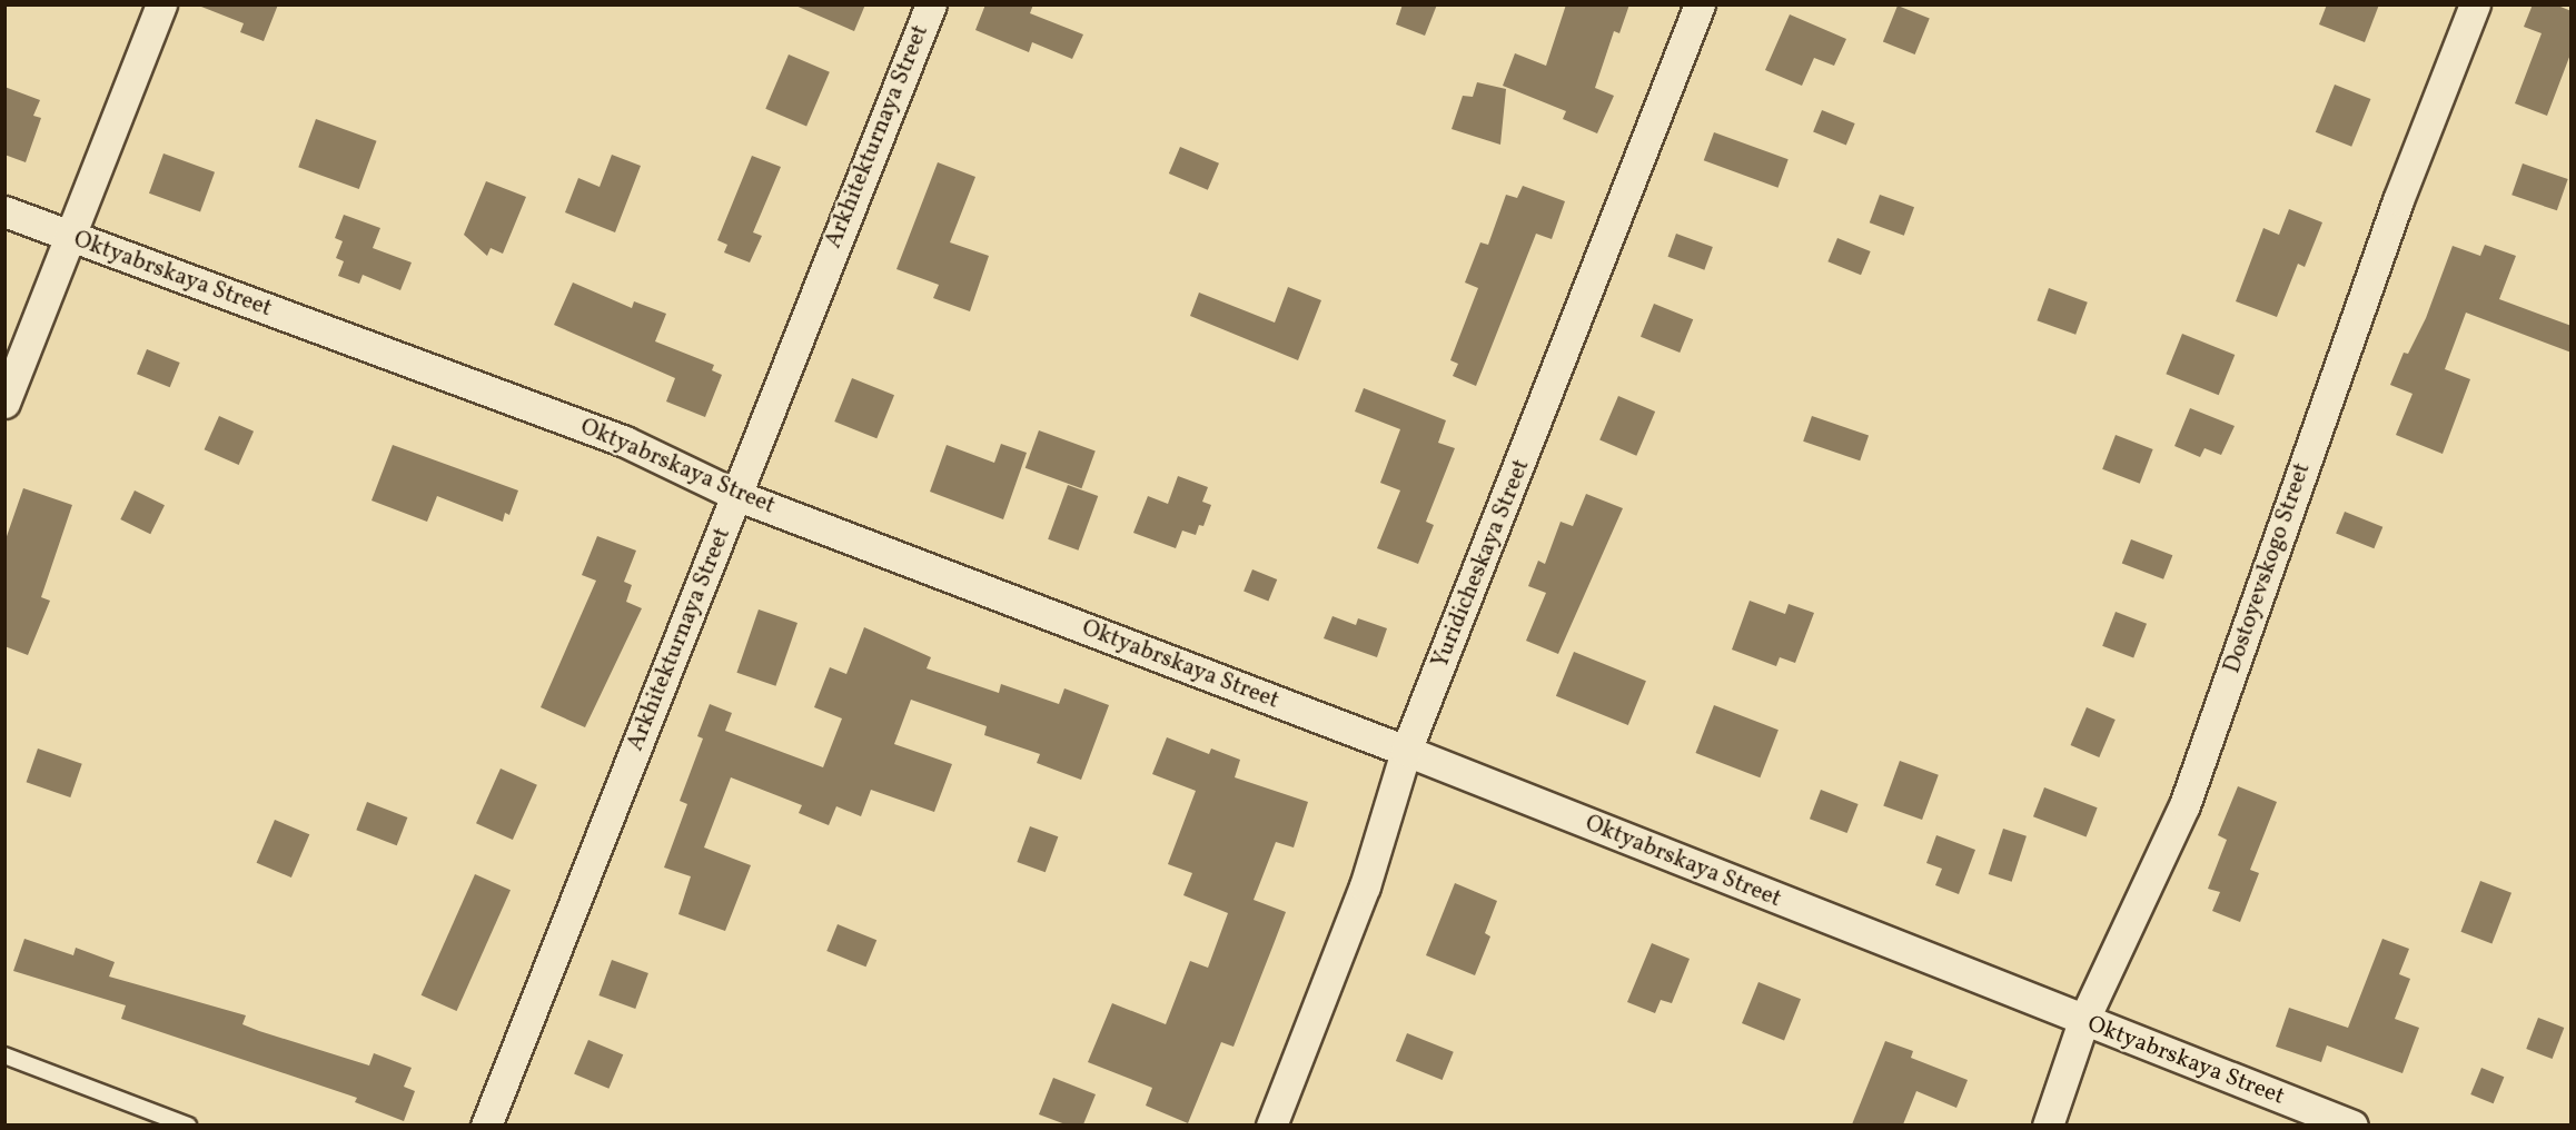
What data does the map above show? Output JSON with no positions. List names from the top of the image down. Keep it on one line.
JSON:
{"streets":{"street":["Arkhitekturnaya Street","Oktyabrskaya Street","Yuridicheskaya Street","Dostoyevskogo Street"]},"crossings":[["Arkhitekturnaya Street","Oktyabrskaya Street"],["Oktyabrskaya Street","Yuridicheskaya Street"],["Oktyabrskaya Street","Dostoyevskogo Street"]]}
